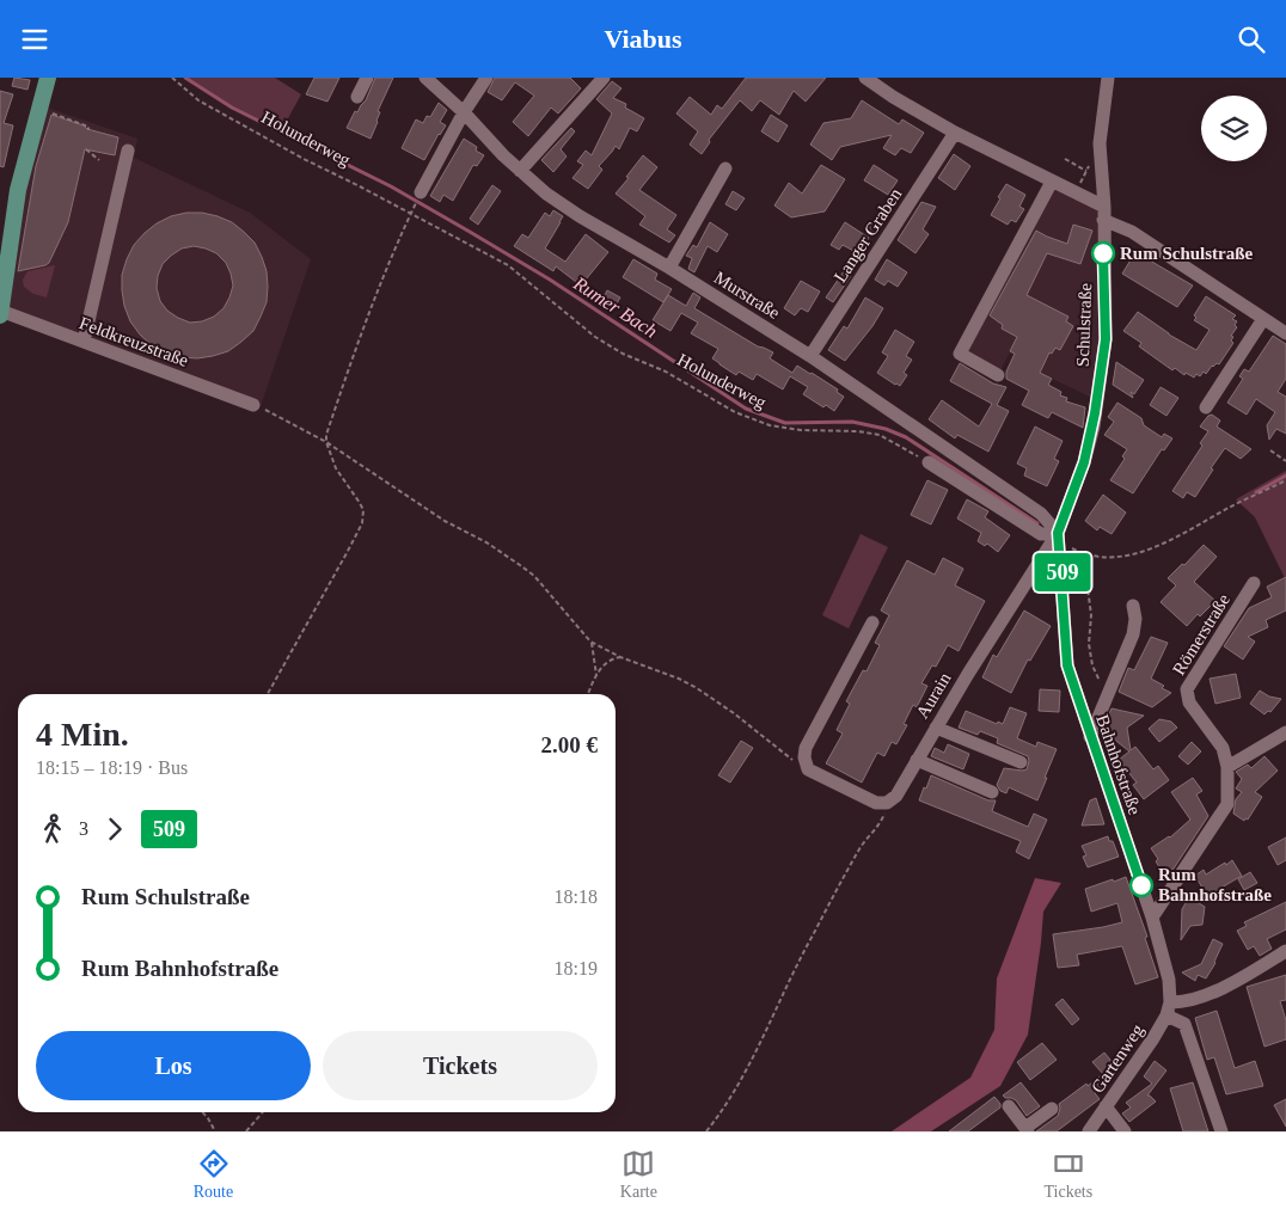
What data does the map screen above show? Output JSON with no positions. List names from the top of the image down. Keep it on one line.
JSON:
{"streets":{"street":["Langer Graben","Murstraße","Schulstraße","Feldkreuzstraße","Römerstraße","Aurain","Bahnhofstraße","Gartenweg"],"path":["Holunderweg"]},"crossings":[["Langer Graben","Murstraße"],["Murstraße","Schulstraße"],["Murstraße","Aurain"],["Murstraße","Bahnhofstraße"],["Schulstraße","Aurain"],["Schulstraße","Bahnhofstraße"],["Römerstraße","Bahnhofstraße"],["Aurain","Bahnhofstraße"],["Bahnhofstraße","Gartenweg"]],"water":["Rumer Bach"],"places":["Rum Schulstraße","Rum Bahnhofstraße"],"lines":["bus line 509"],"page":{"header":"Viabus","on_map":"509","heading":["4 Min.","18:15 – 18:19 · Bus","2.00 €"],"legs":["3","509"],"list":[{"name":"Rum Schulstraße","value":"18:18"},{"name":"Rum Bahnhofstraße","value":"18:19"}],"buttons":["Los","Tickets"],"tabs":["Route","Karte","Tickets"]}}
